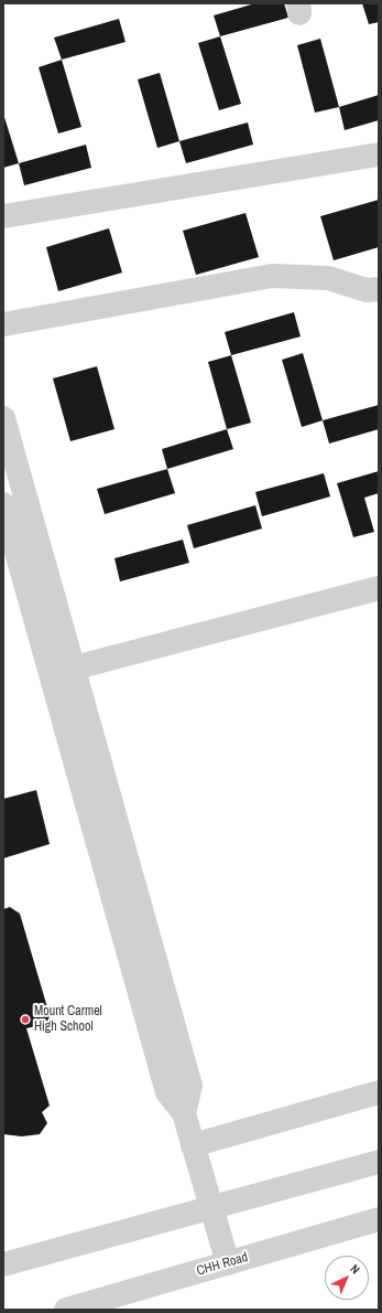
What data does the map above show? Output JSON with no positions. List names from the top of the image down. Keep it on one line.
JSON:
{"streets":{"street":["CHH Road"]},"places":["Mount Carmel High School"],"north":"top right"}
